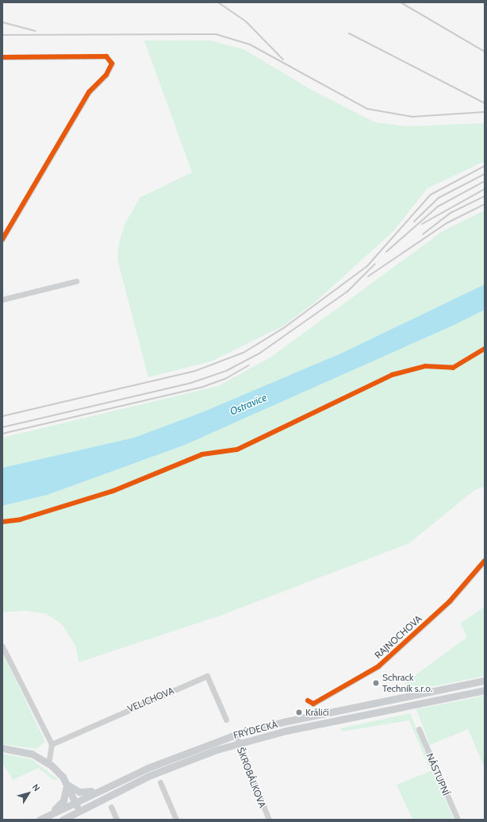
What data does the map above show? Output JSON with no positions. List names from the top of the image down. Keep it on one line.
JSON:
{"streets":{"main road":["FRÝDECKÁ"],"street":["RAJNOCHOVA","VELICHOVA","NÁSTUPNÍ","ŠKROBÁLKOVA"]},"crossings":[["FRÝDECKÁ","ŠKROBÁLKOVA"]],"water":["Ostravice"],"places":["Schrack Technik s.r.o.","Králičí"],"north":"top right"}
